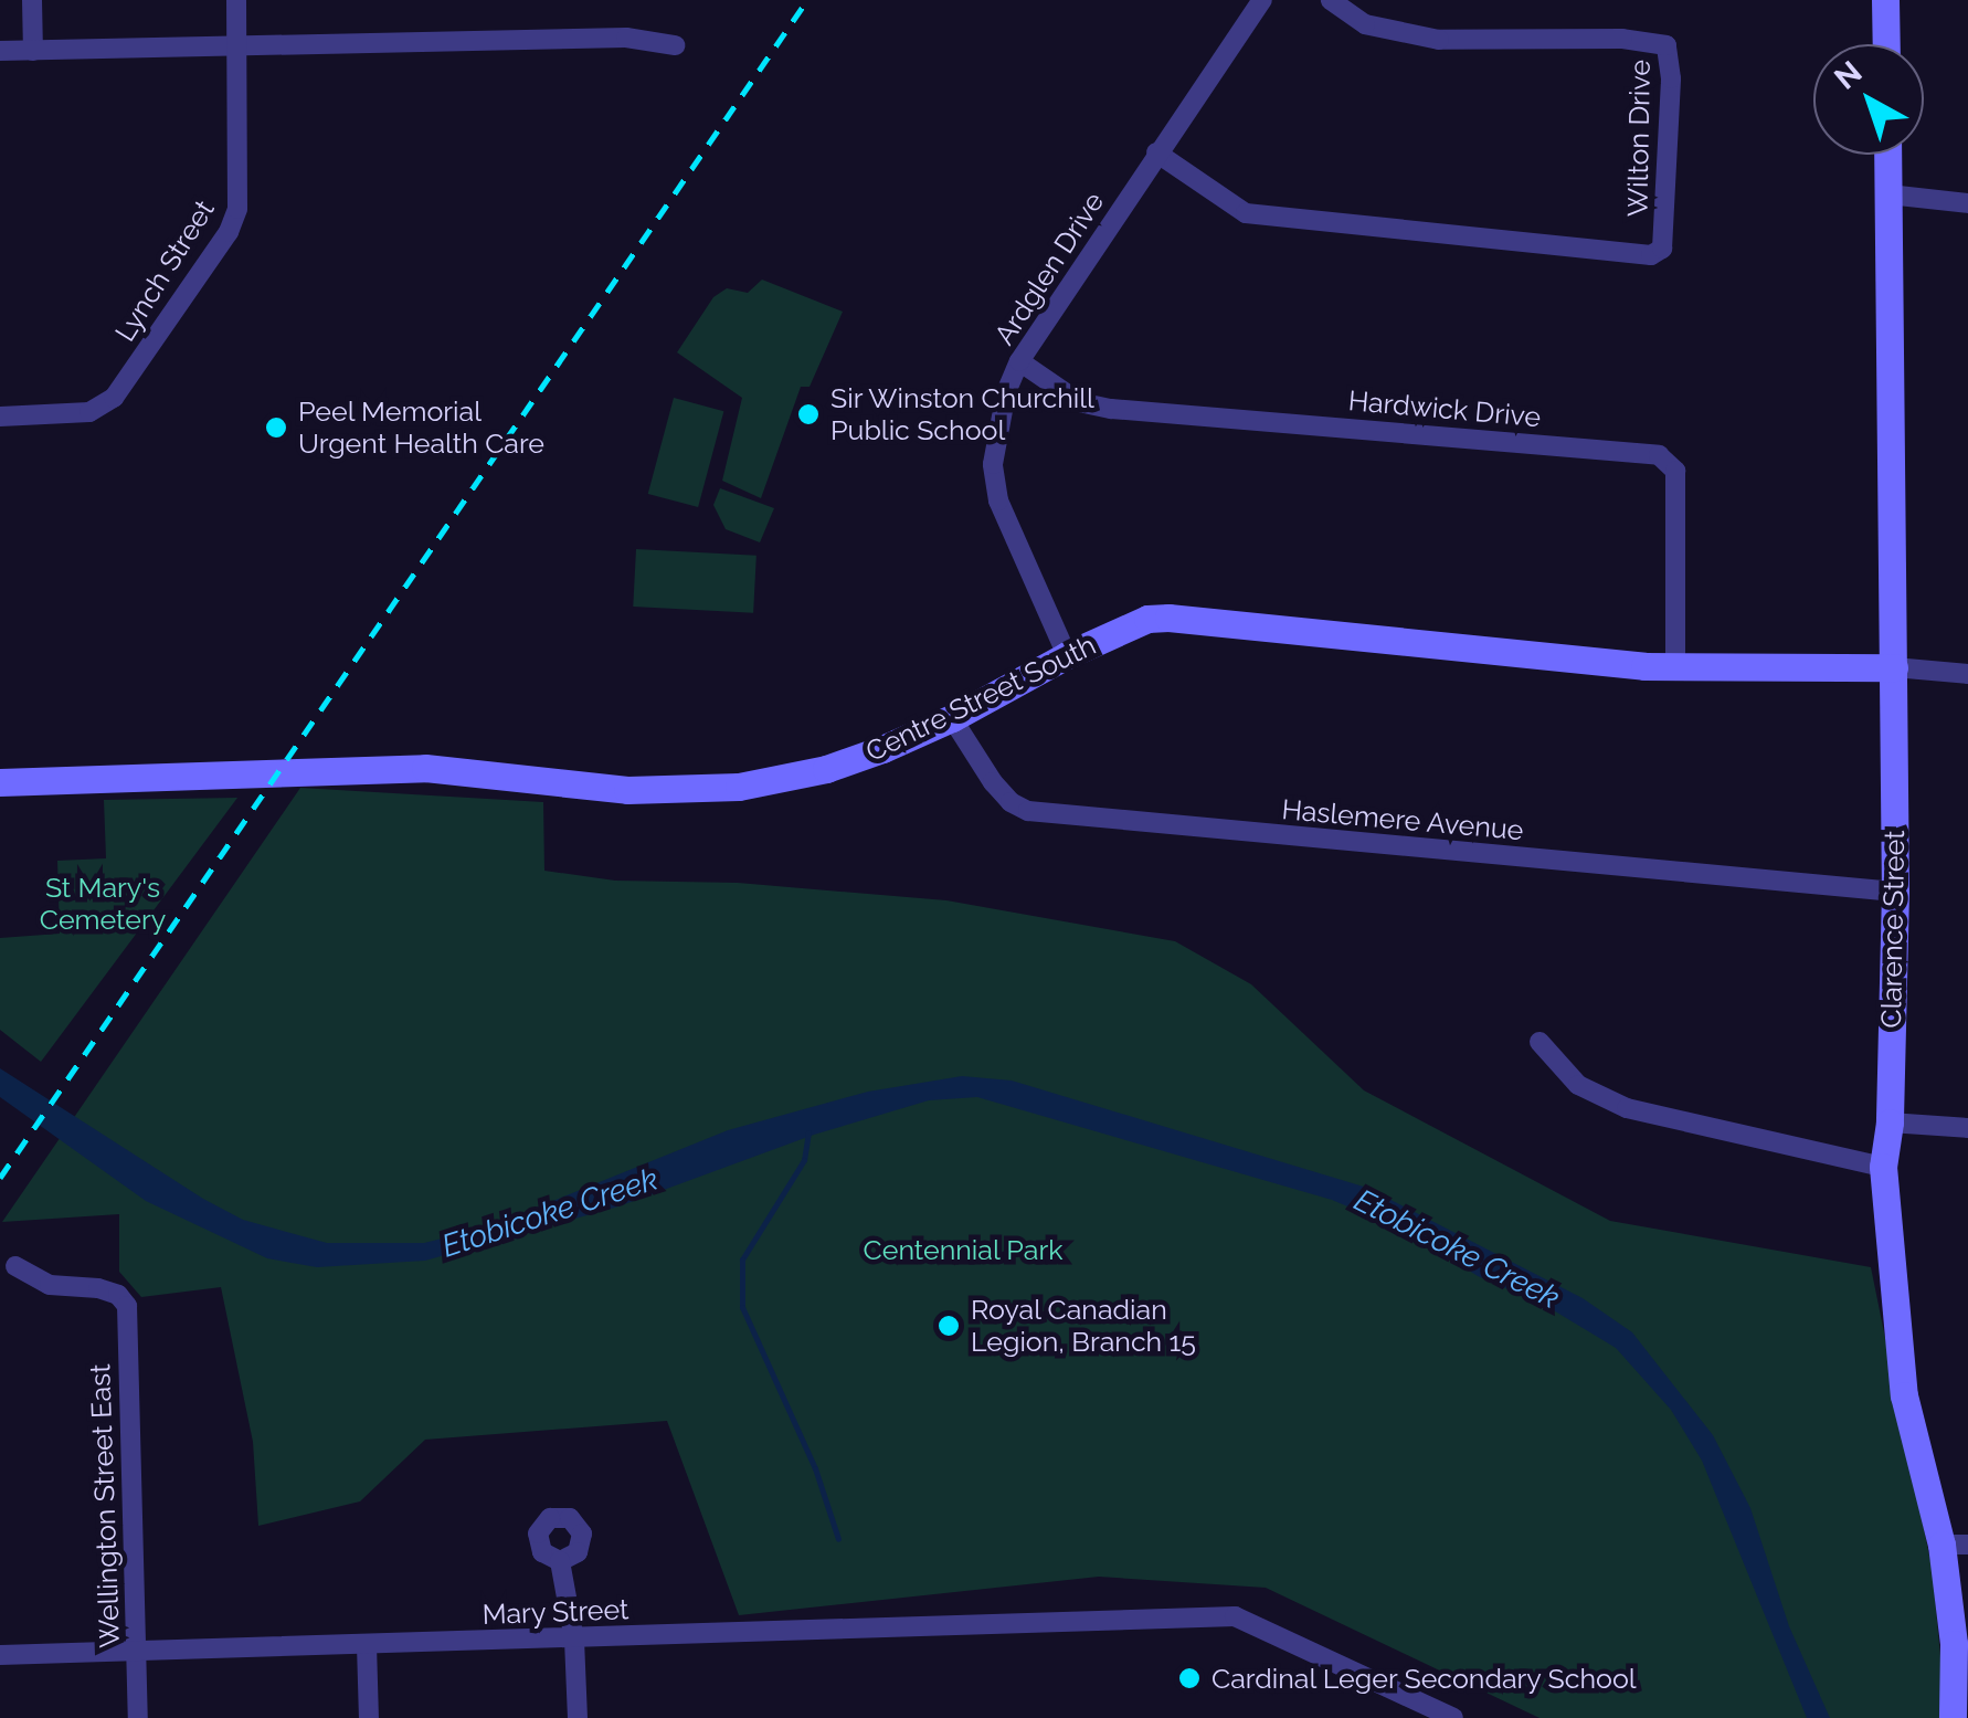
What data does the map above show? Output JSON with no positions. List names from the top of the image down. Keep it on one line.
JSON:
{"streets":{"street":["Wilton Drive","Ardglen Drive","Lynch Street","Hardwick Drive","Centre Street South","Haslemere Avenue","Clarence Street","Wellington Street East","Mary Street"]},"crossings":[["Wilton Drive","Ardglen Drive"],["Ardglen Drive","Hardwick Drive"],["Ardglen Drive","Centre Street South"],["Hardwick Drive","Centre Street South"],["Centre Street South","Haslemere Avenue"],["Centre Street South","Clarence Street"],["Haslemere Avenue","Clarence Street"],["Wellington Street East","Mary Street"]],"water":["Etobicoke Creek"],"parks":["St Mary's Cemetery","Centennial Park"],"places":["Sir Winston Churchill Public School","Peel Memorial Urgent Health Care","Royal Canadian Legion, Branch 15","Cardinal Leger Secondary School"],"north":"top left"}
